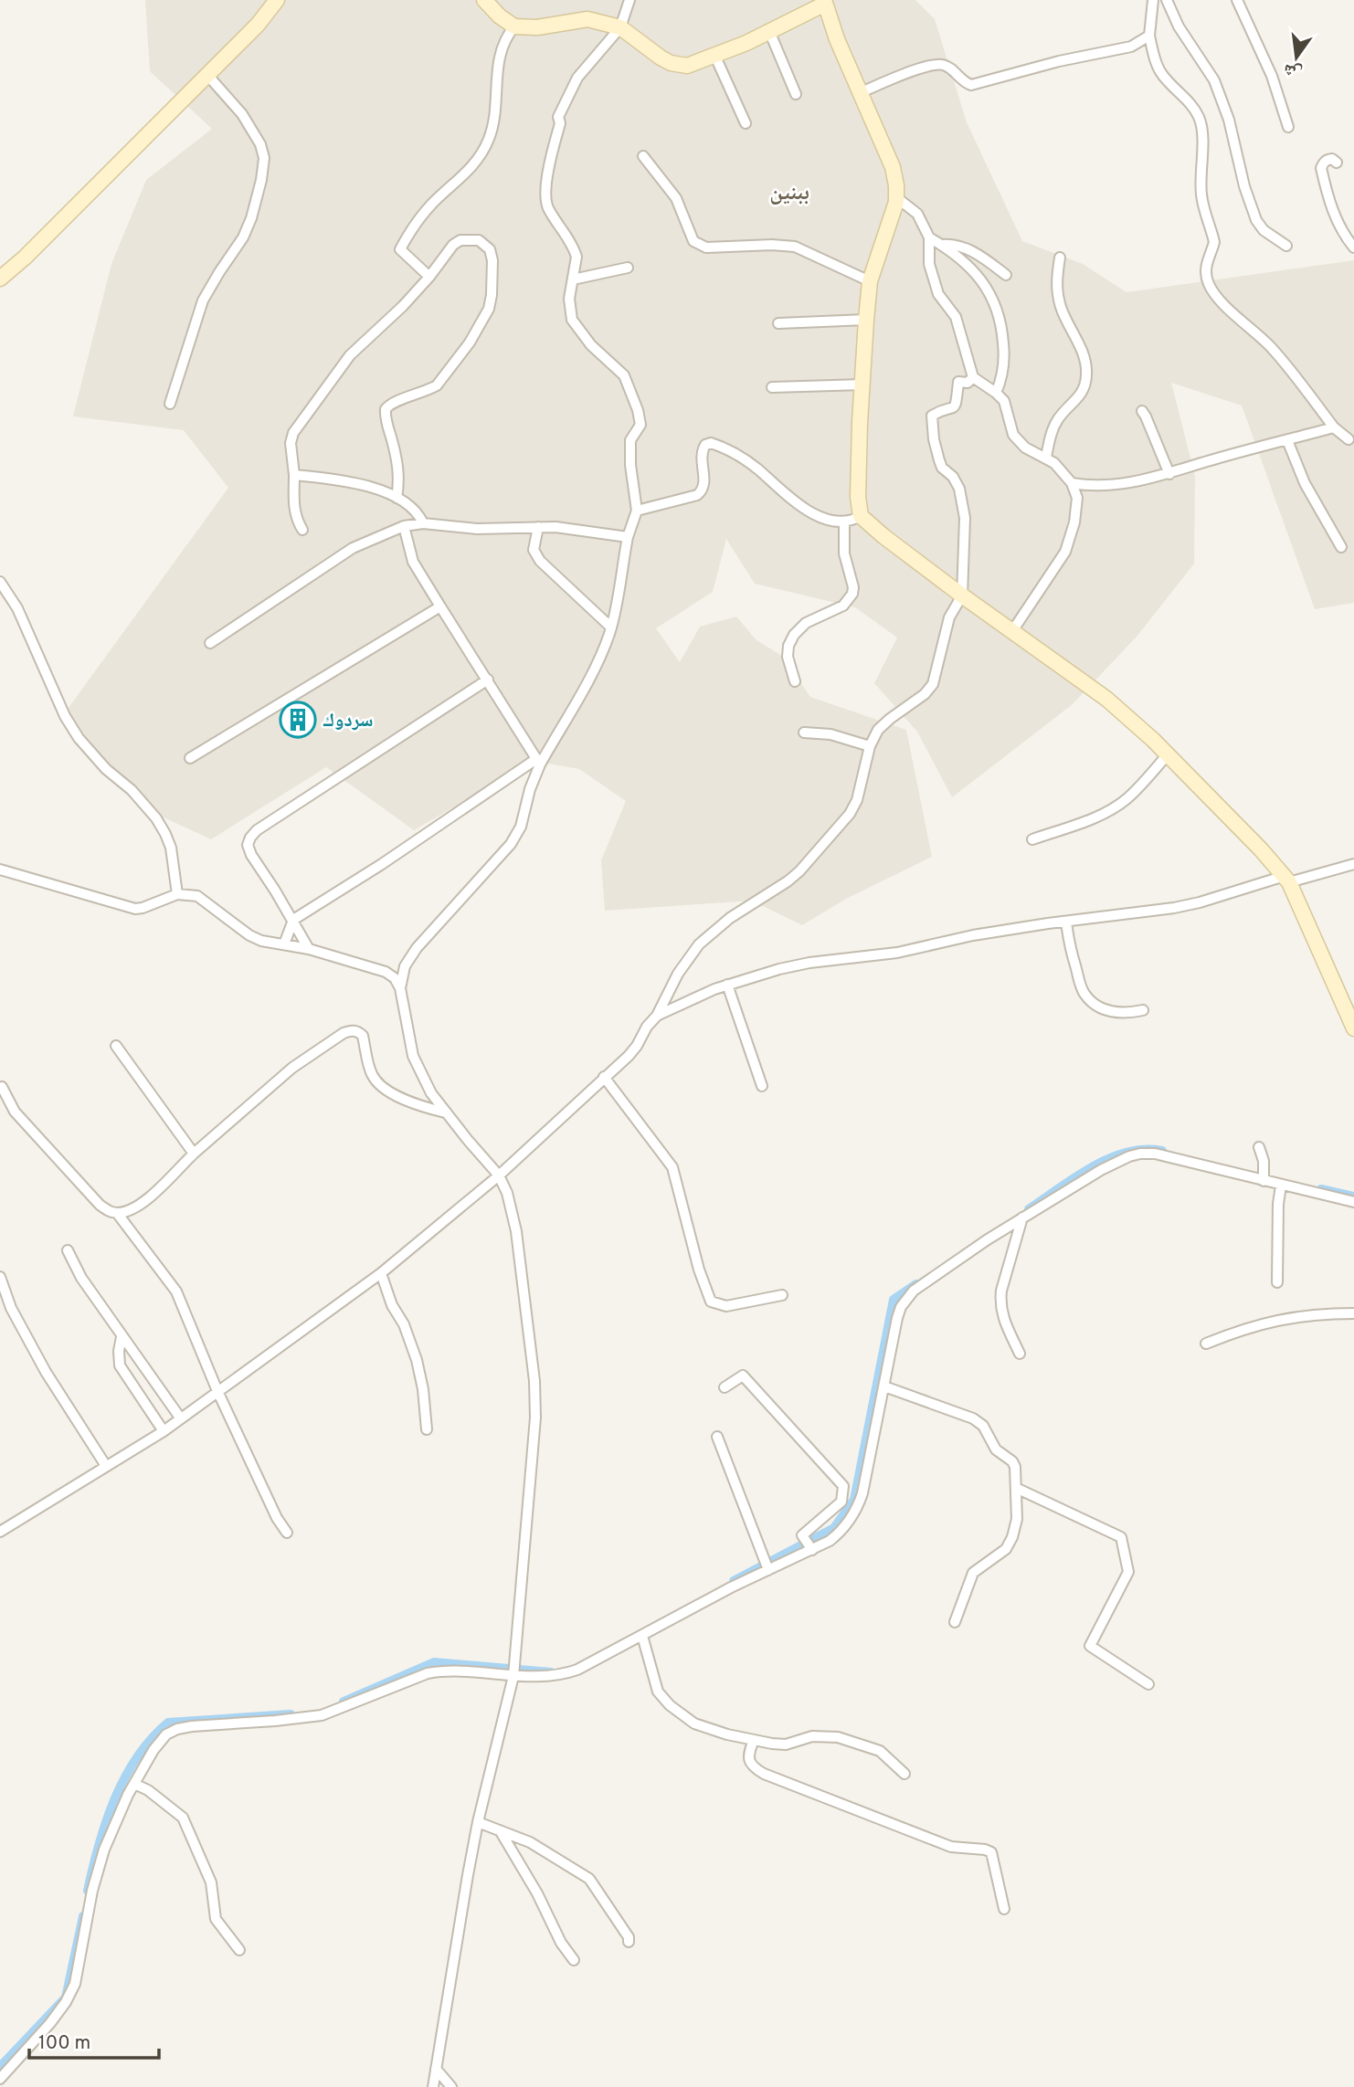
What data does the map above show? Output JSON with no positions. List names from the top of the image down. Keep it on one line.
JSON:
{"districts":["ببنين"],"places":{"building":["سردوك"]},"scale_bar":"100 m","north":"bottom"}
